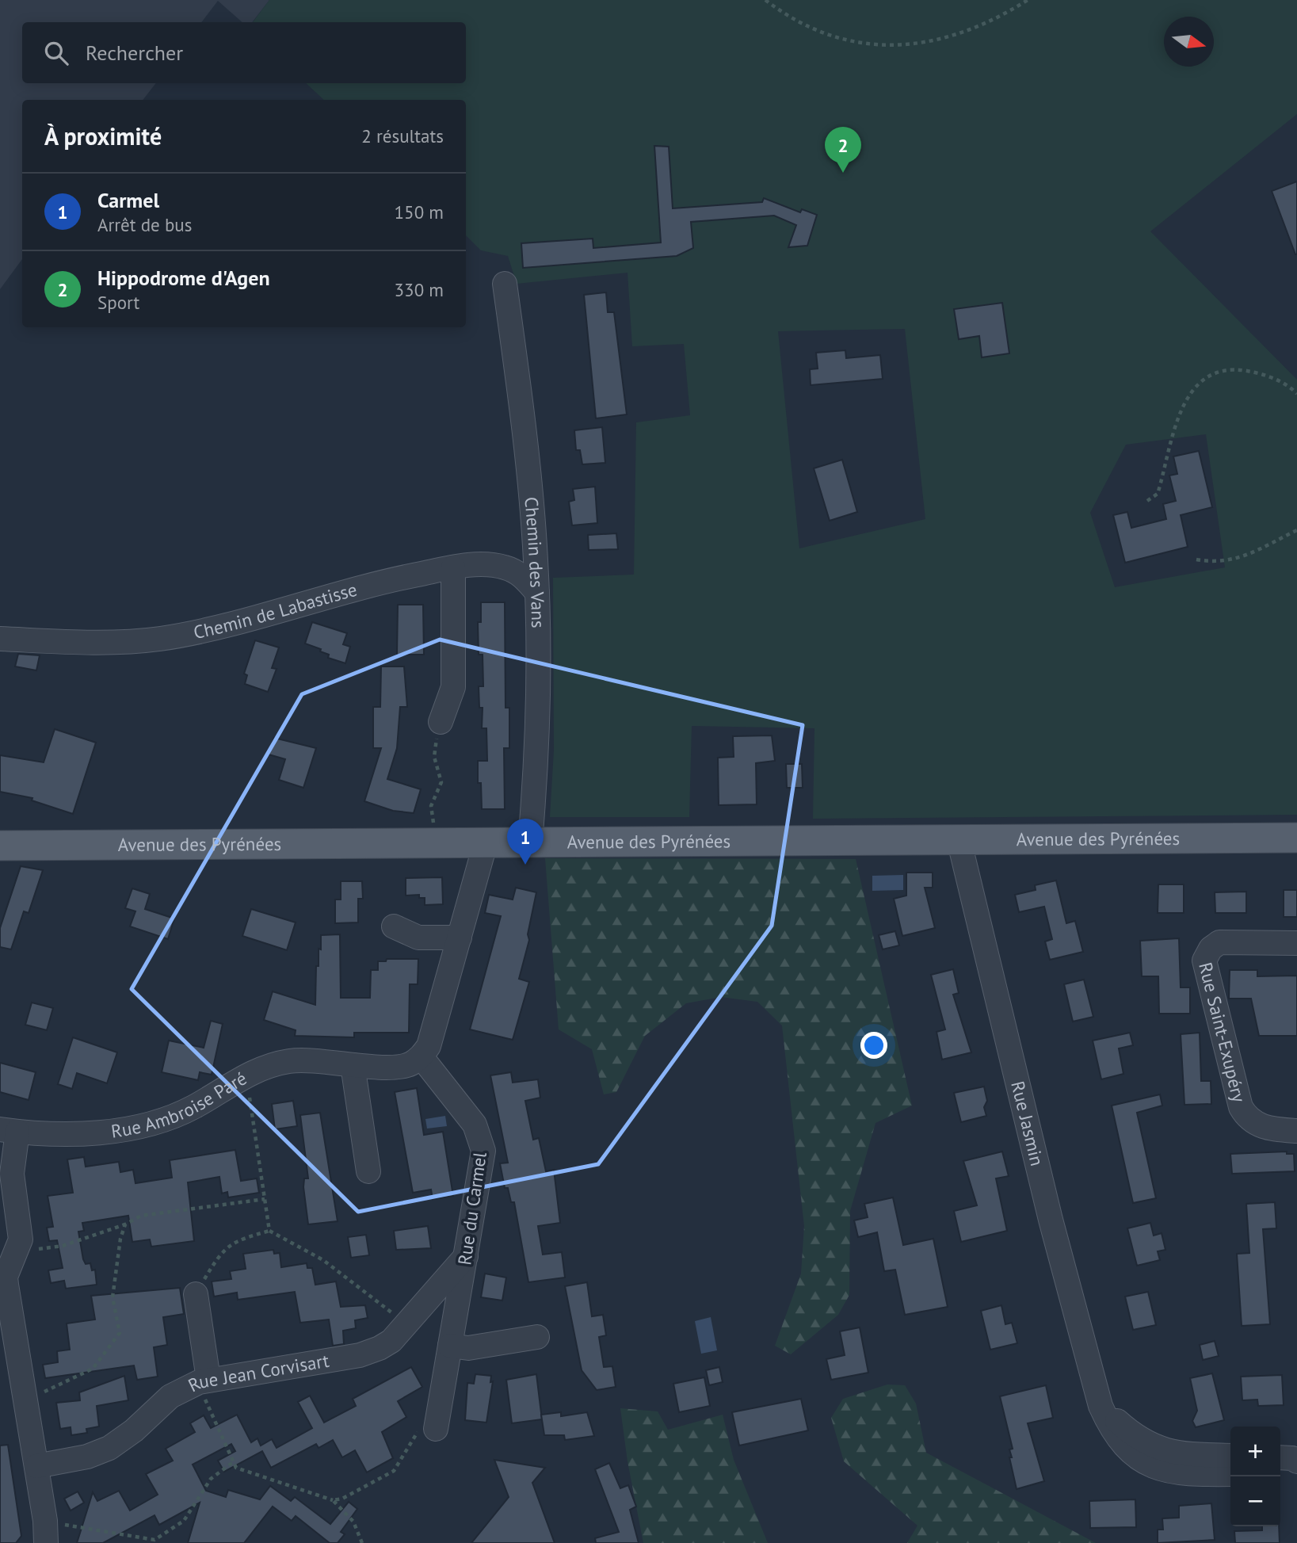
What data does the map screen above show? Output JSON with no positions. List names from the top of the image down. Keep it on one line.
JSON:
{"streets":{"main road":["Avenue des Pyrénées"],"street":["Chemin des Vans","Chemin de Labastisse","Rue Saint-Exupéry","Rue Ambroise Paré","Rue Jasmin","Rue du Carmel","Rue Jean Corvisart"]},"crossings":[["Chemin des Vans","Chemin de Labastisse"],["Chemin des Vans","Avenue des Pyrénées"],["Avenue des Pyrénées","Rue Jasmin"],["Rue Ambroise Paré","Rue du Carmel"],["Rue du Carmel","Rue Jean Corvisart"]],"north":"right","page":{"search":"Rechercher","heading":["À proximité","2 résultats"],"pins":["2","1"],"list":[{"mark":"1","name":"Carmel","note":"Arrêt de bus","value":"150 m"},{"mark":"2","name":"Hippodrome d'Agen","note":"Sport","value":"330 m"}],"map_buttons":["+","−"]}}
